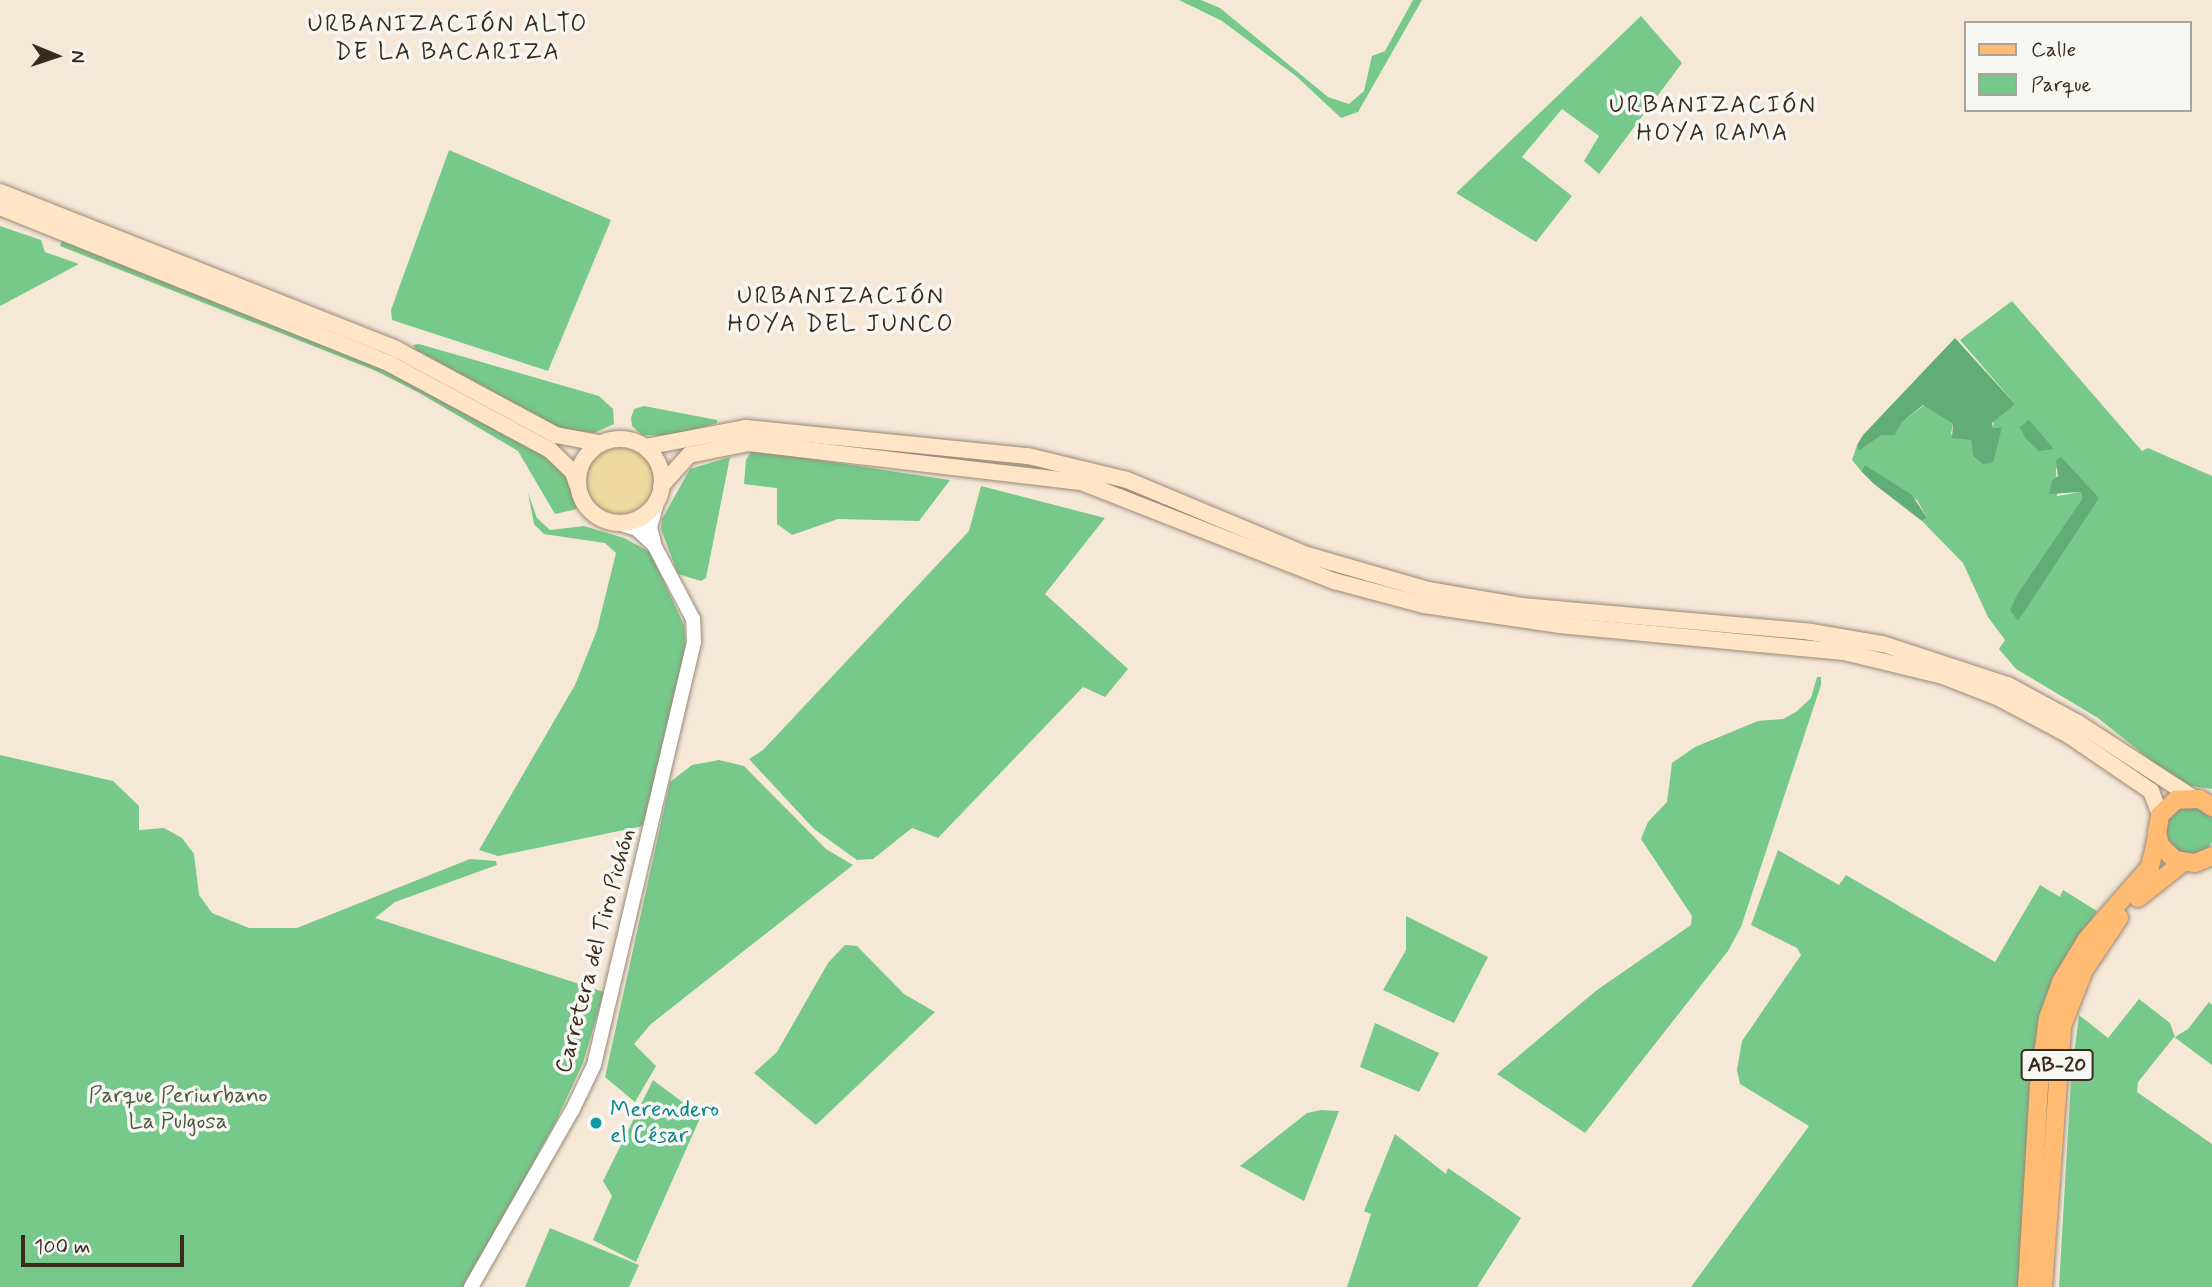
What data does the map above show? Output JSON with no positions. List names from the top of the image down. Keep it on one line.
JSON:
{"streets":{"main road":["AB-20"],"street":["Carretera del Tiro Pichón"]},"districts":["URBANIZACIÓN ALTO DE LA BACARIZA","URBANIZACIÓN HOYA RAMA","URBANIZACIÓN HOYA DEL JUNCO"],"parks":["Parque Periurbano La Pulgosa"],"places":["Merendero el César"],"legend":["Calle","Parque"],"scale_bar":"100 m","north":"right"}
